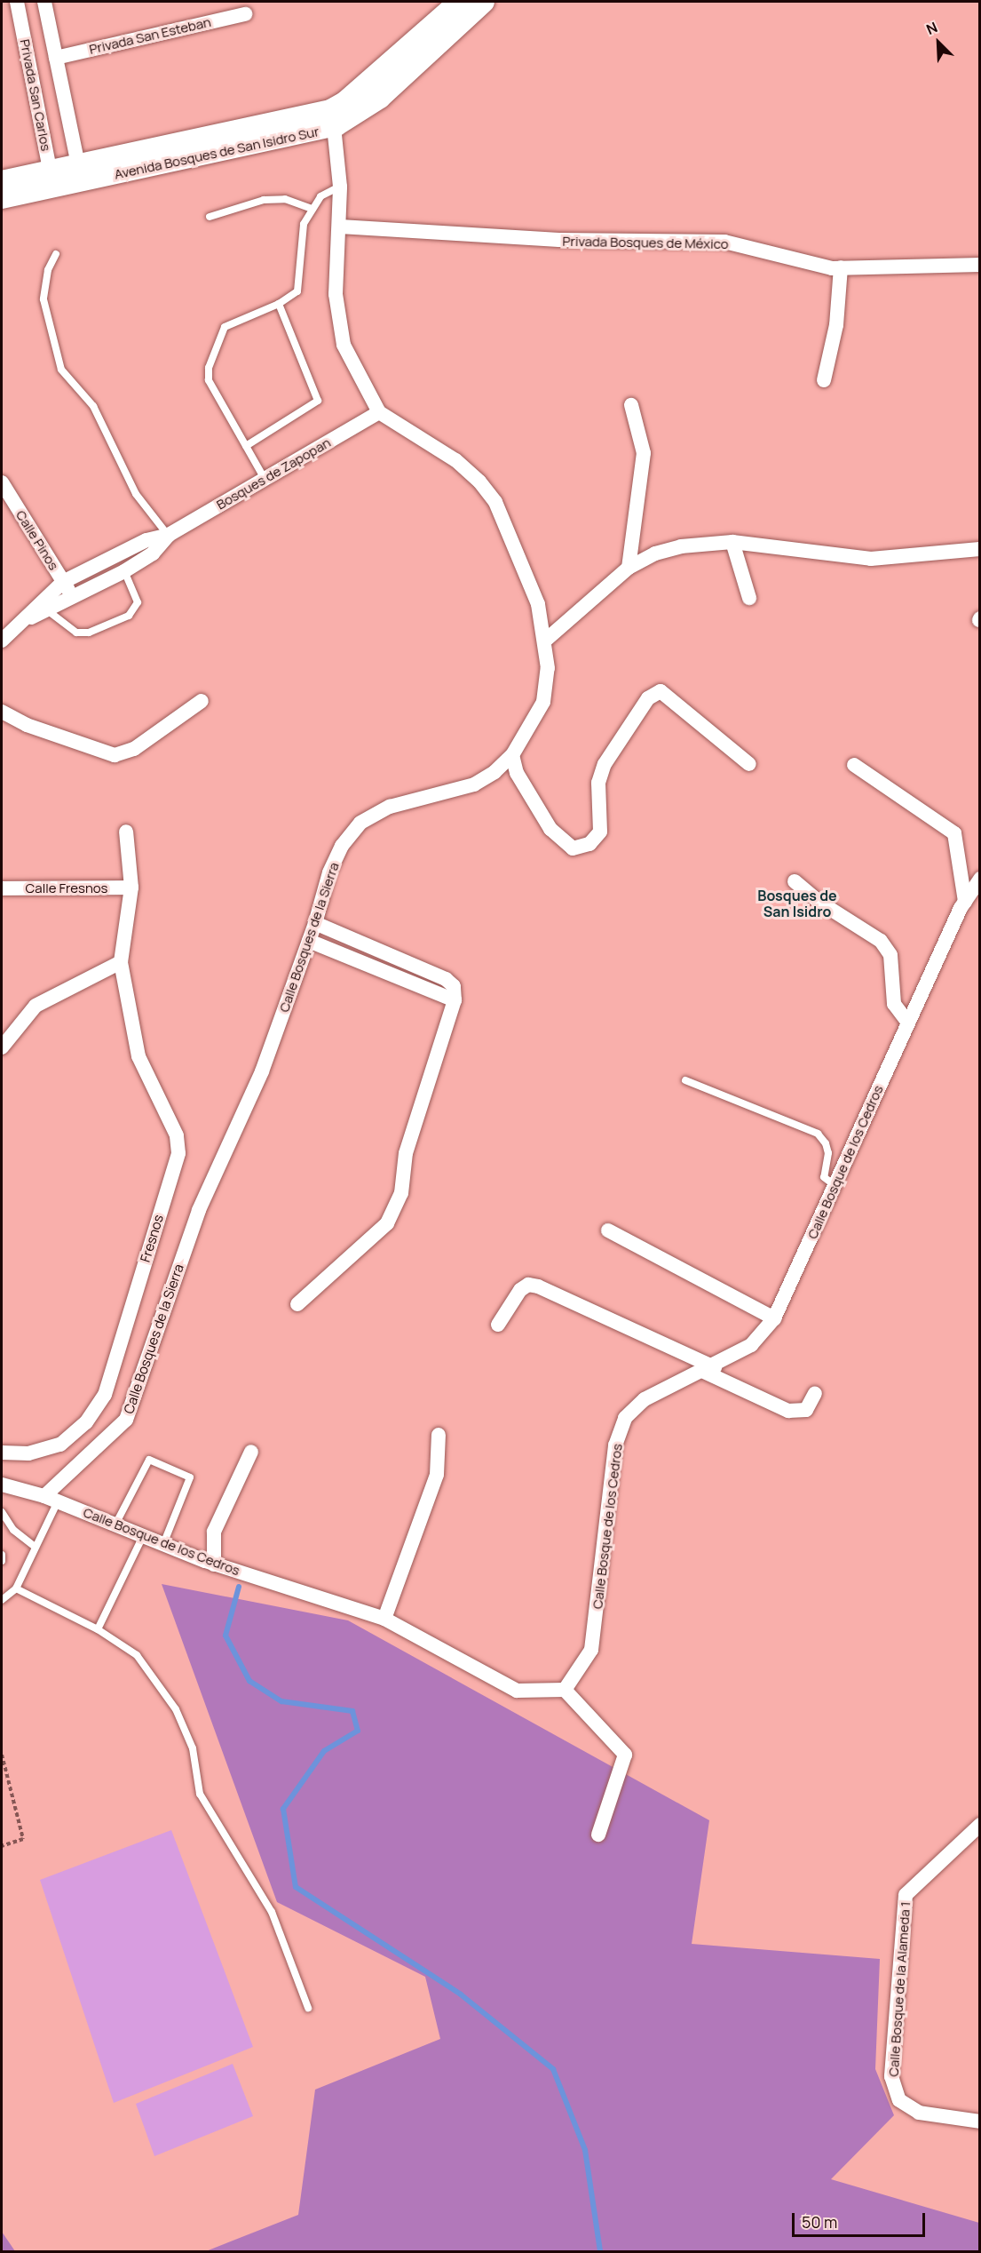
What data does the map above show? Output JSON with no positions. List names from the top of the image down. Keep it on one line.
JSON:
{"streets":{"main road":["Avenida Bosques de San Isidro Sur"],"street":["Privada San Esteban","Privada San Carlos","Privada Bosques de México","Bosques de Zapopan","Calle Pinos","Calle Fresnos","Calle Bosques de la Sierra","Calle Bosque de los Cedros","Fresnos","Calle Bosque de la Alameda 1"]},"crossings":[["Privada San Carlos","Avenida Bosques de San Isidro Sur"],["Avenida Bosques de San Isidro Sur","Calle Bosques de la Sierra"],["Privada Bosques de México","Calle Bosques de la Sierra"],["Bosques de Zapopan","Calle Pinos"],["Bosques de Zapopan","Calle Bosques de la Sierra"],["Calle Fresnos","Fresnos"],["Calle Bosques de la Sierra","Calle Bosque de los Cedros"]],"districts":["Bosques de San Isidro"],"scale_bar":"50 m","north":"top left"}
